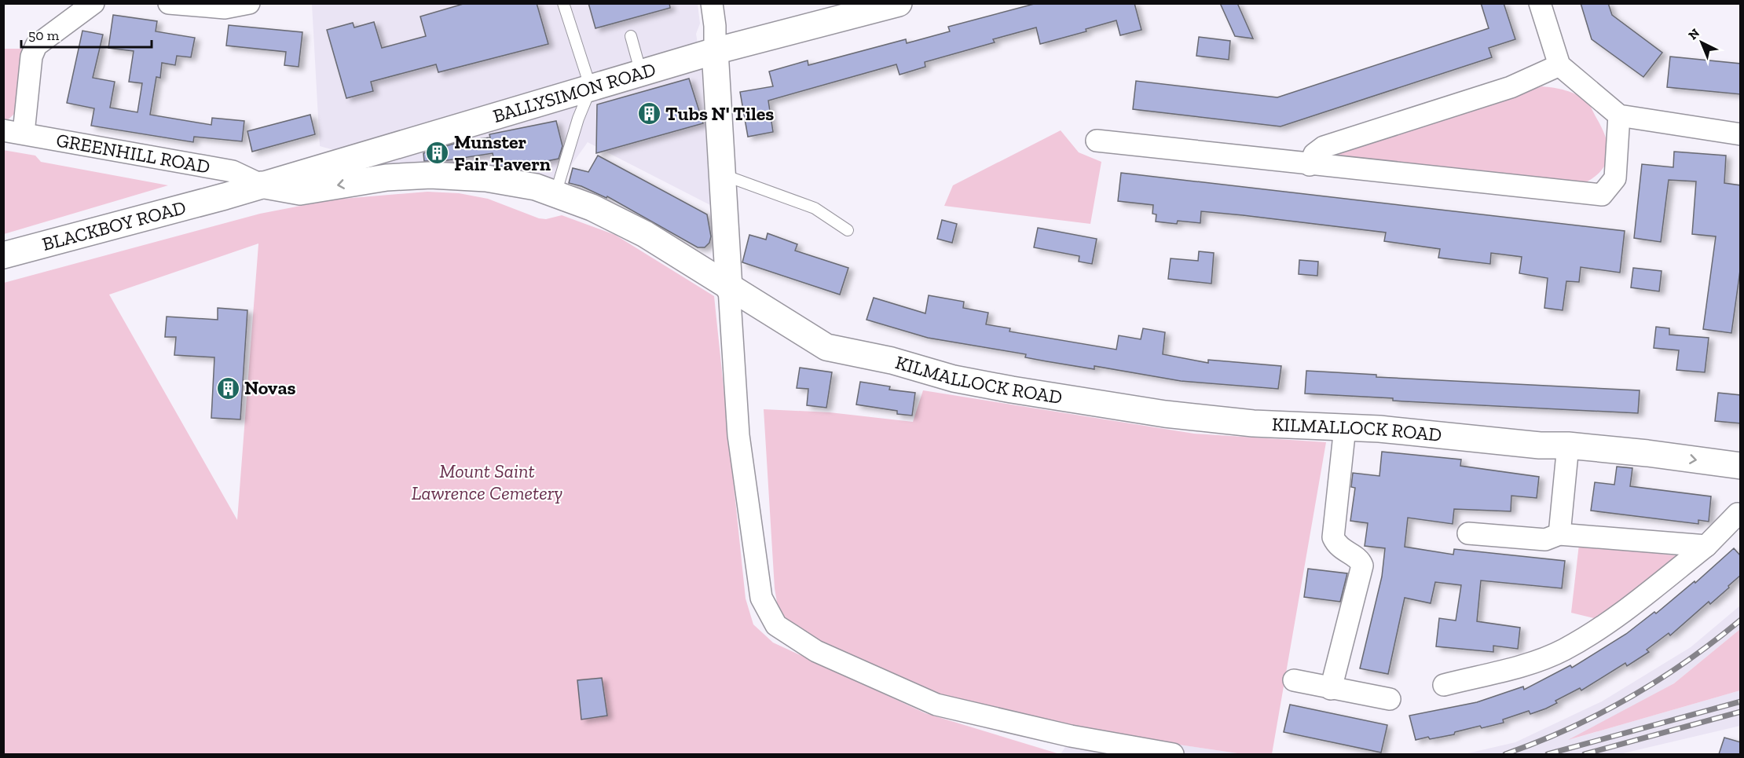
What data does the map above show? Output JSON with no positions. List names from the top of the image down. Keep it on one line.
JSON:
{"streets":{"street":["BALLYSIMON ROAD","GREENHILL ROAD","BLACKBOY ROAD","KILMALLOCK ROAD"]},"crossings":[["BALLYSIMON ROAD","GREENHILL ROAD"],["BALLYSIMON ROAD","BLACKBOY ROAD"],["BALLYSIMON ROAD","KILMALLOCK ROAD"],["GREENHILL ROAD","KILMALLOCK ROAD"]],"parks":["Mount Saint Lawrence Cemetery"],"places":{"building":["Tubs N' Tiles","Munster Fair Tavern","Novas"]},"scale_bar":"50 m","north":"top left"}
